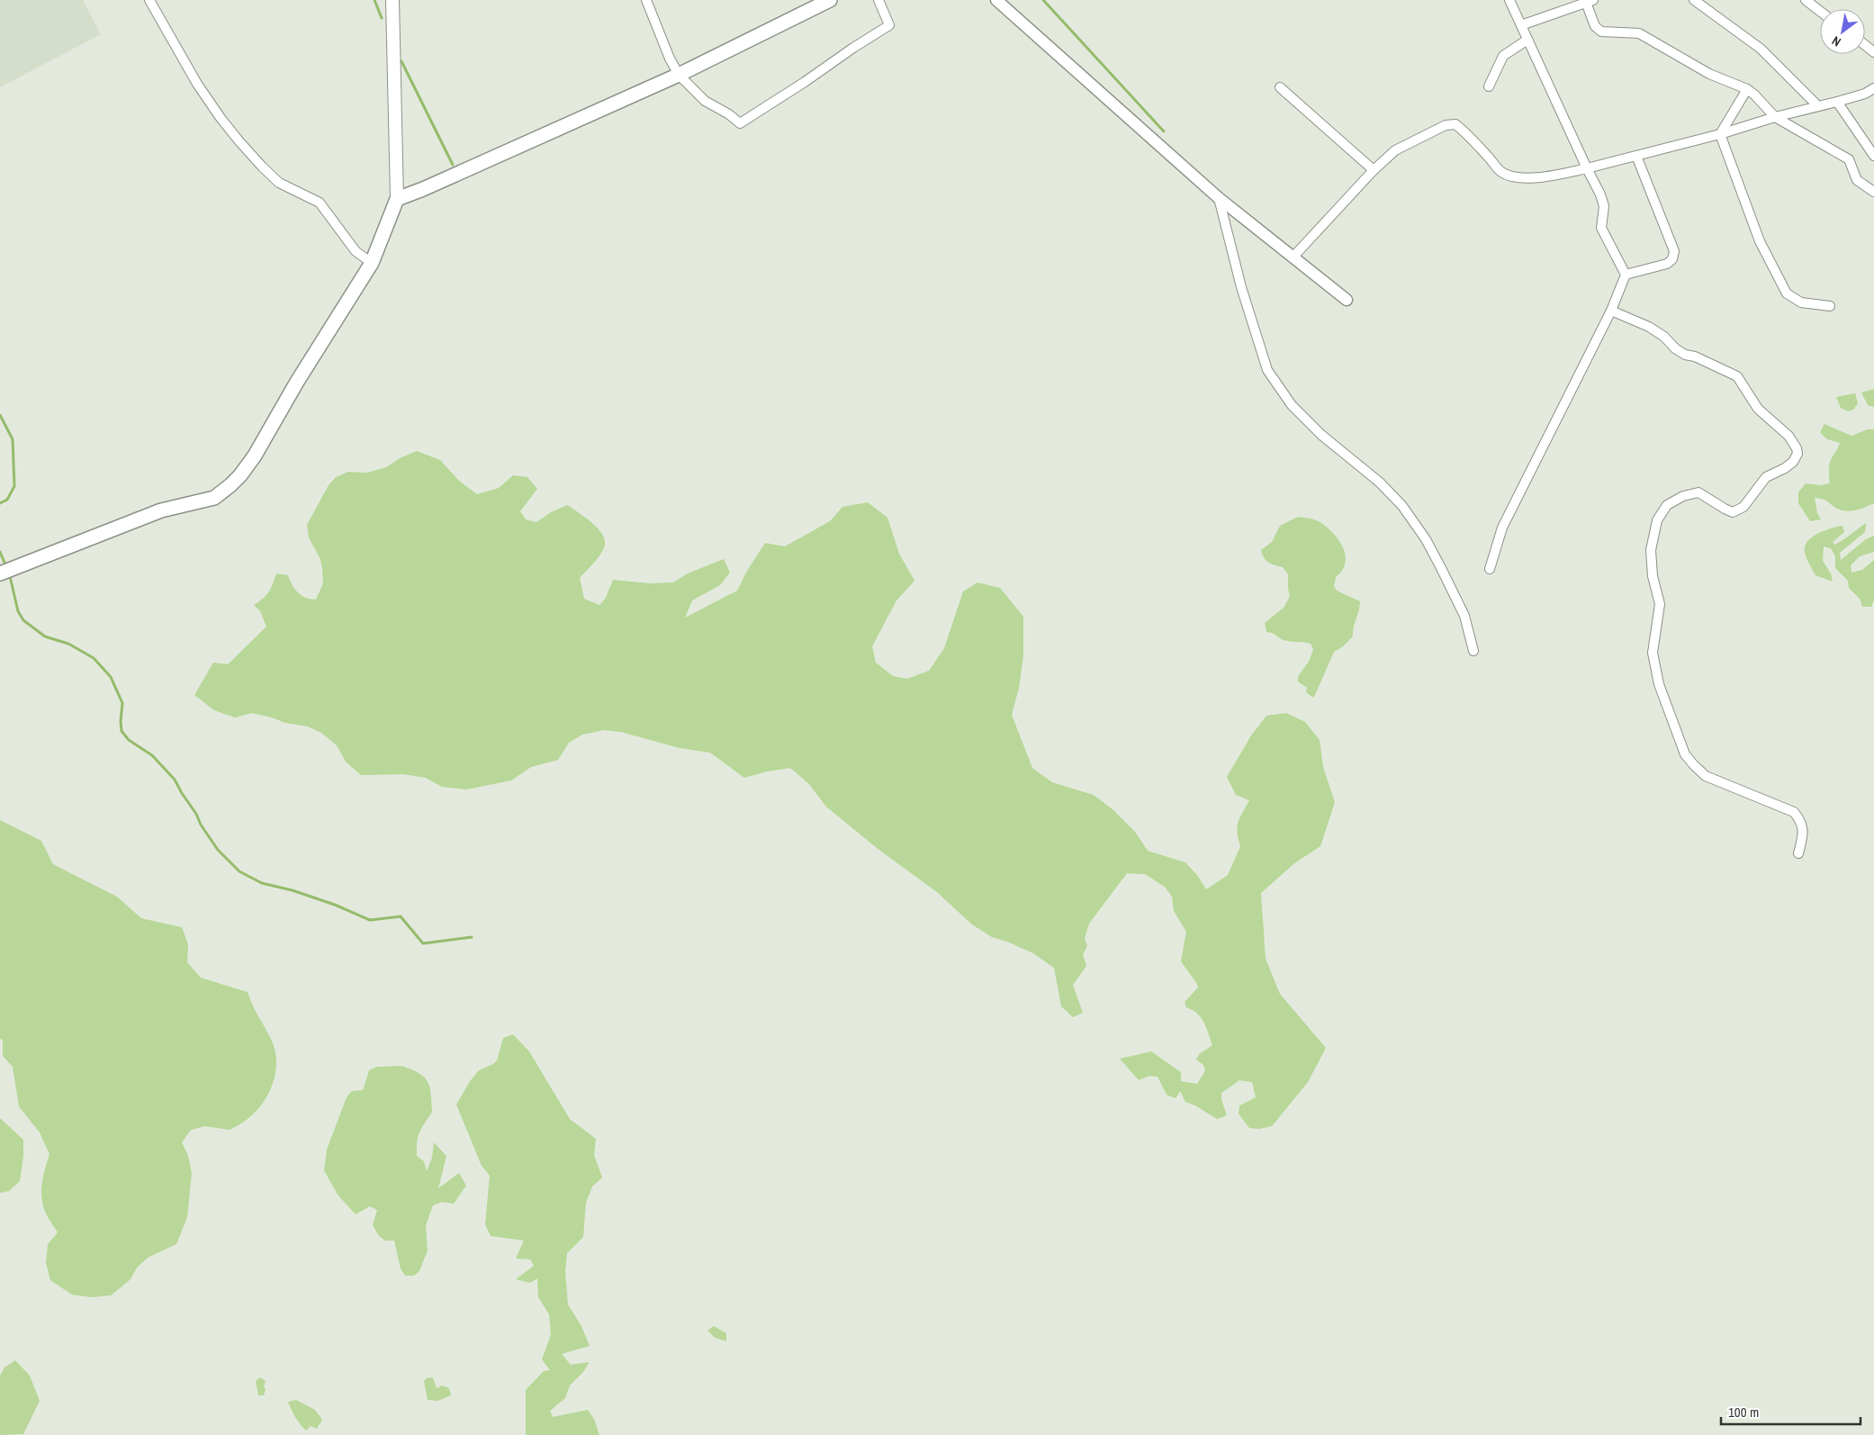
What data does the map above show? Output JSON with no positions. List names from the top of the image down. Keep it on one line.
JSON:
{"scale_bar":"100 m","north":"bottom left"}
